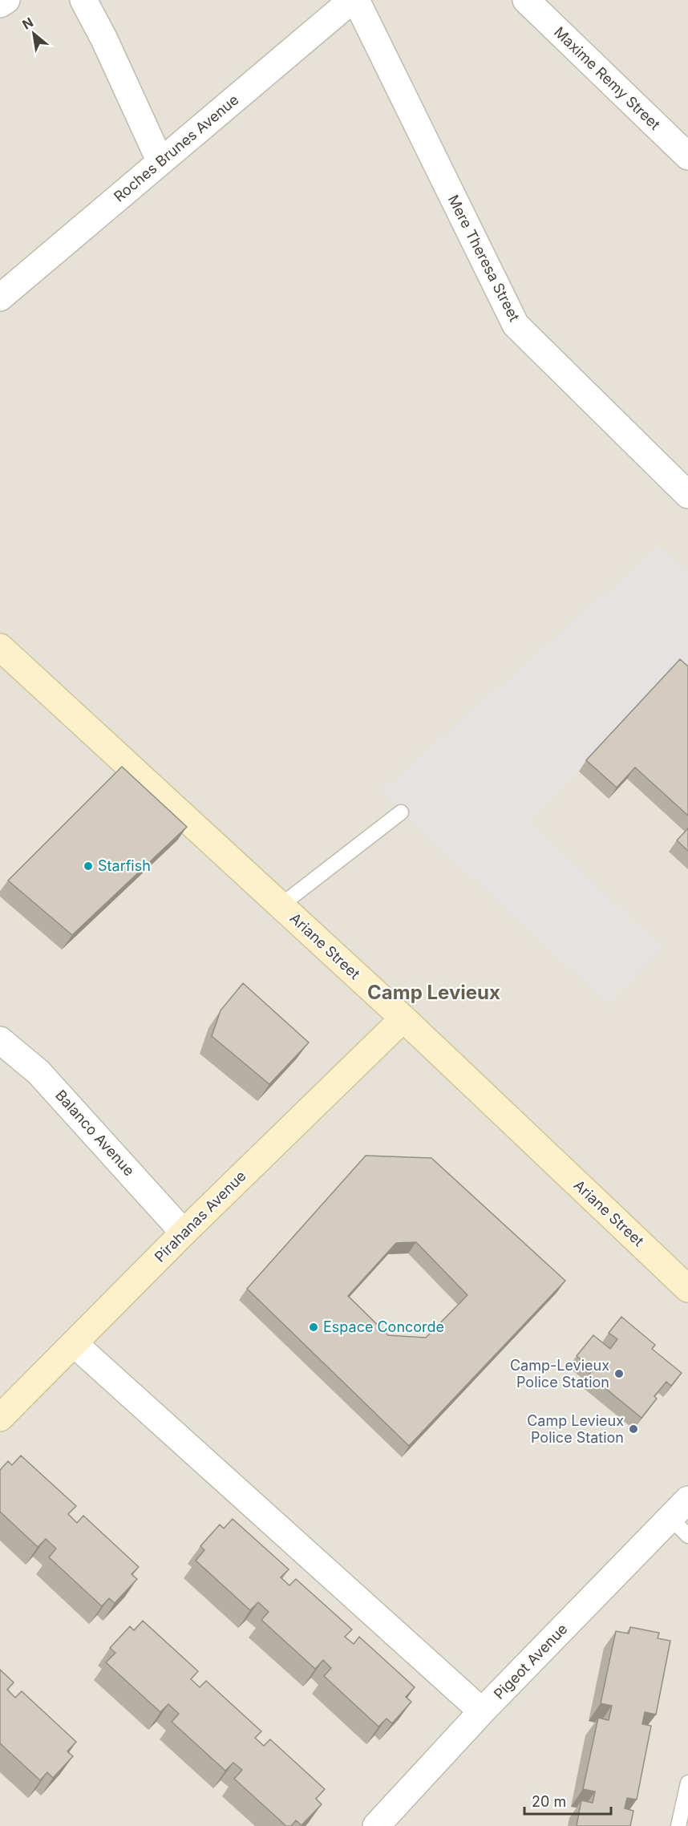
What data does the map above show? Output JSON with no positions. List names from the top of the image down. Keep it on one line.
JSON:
{"streets":{"street":["Maxime Remy Street","Roches Brunes Avenue","Mere Theresa Street","Ariane Street","Balanco Avenue","Pirahanas Avenue","Pigeot Avenue"]},"crossings":[["Ariane Street","Pirahanas Avenue"],["Balanco Avenue","Pirahanas Avenue"]],"districts":["Camp Levieux"],"places":["Starfish","Espace Concorde","Camp-Levieux Police Station","Camp Levieux Police Station"],"scale_bar":"20 m","north":"top left"}
